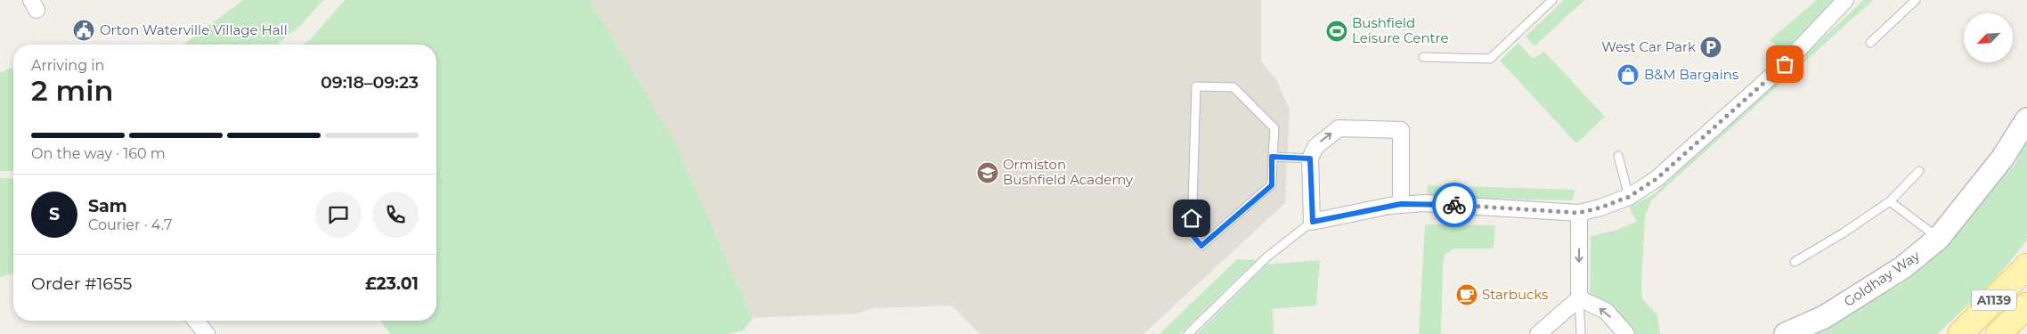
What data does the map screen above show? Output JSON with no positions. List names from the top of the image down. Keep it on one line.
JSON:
{"streets":{"main road":["A1139"],"street":["Goldhay Way"]},"places":{"public building":["Orton Waterville Village Hall"],"sports":["Bushfield Leisure Centre"],"parking":["West Car Park"],"shop":["B&M Bargains"],"school or university":["Ormiston Bushfield Academy"],"cafe":["Starbucks"]},"north":"bottom left","page":{"heading":["2 min","Arriving in","09:18–09:23"],"panel":["Sam","Courier · 4.7","Order #1655","£23.01"],"bar":"On the way · 160 m","round":"S"}}
